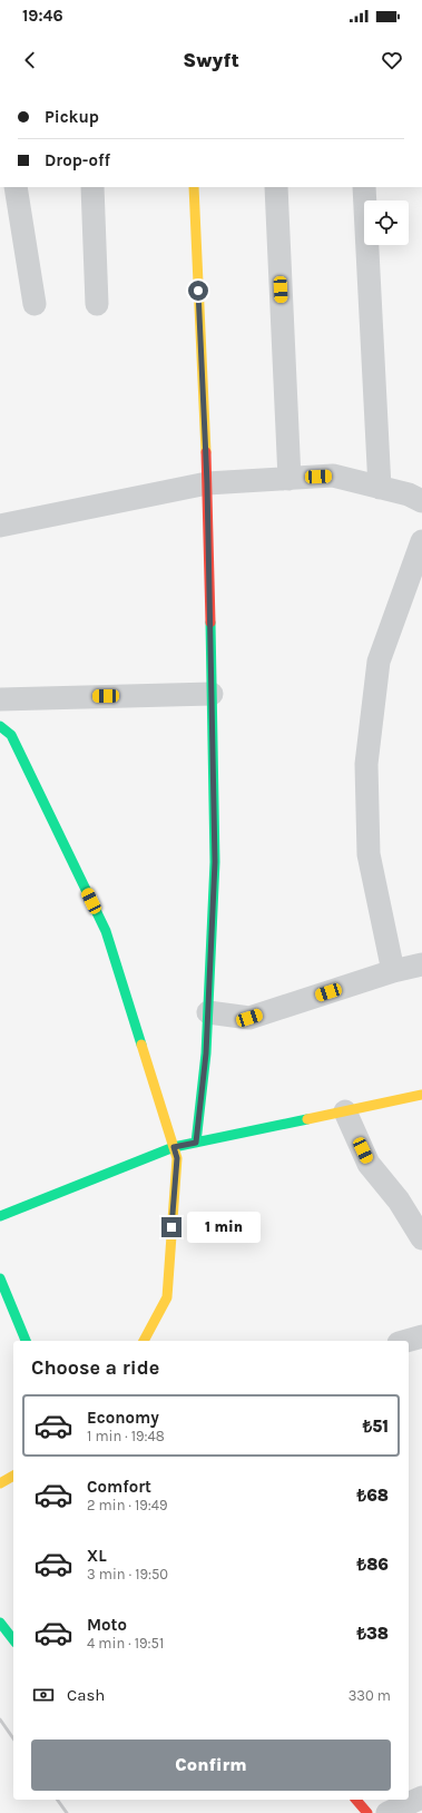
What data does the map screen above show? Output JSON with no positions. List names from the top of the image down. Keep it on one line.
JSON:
{"page":{"status":"19:46","header":"Swyft","banner":["Pickup","Drop-off"],"bubble":"1 min","heading":"Choose a ride","list":[{"name":"Economy","note":"1 min · 19:48","value":"₺51"},{"name":"Comfort","note":"2 min · 19:49","value":"₺68"},{"name":"XL","note":"3 min · 19:50","value":"₺86"},{"name":"Moto","note":"4 min · 19:51","value":"₺38"}],"pay":["Cash","330 m"],"buttons":"Confirm"}}
